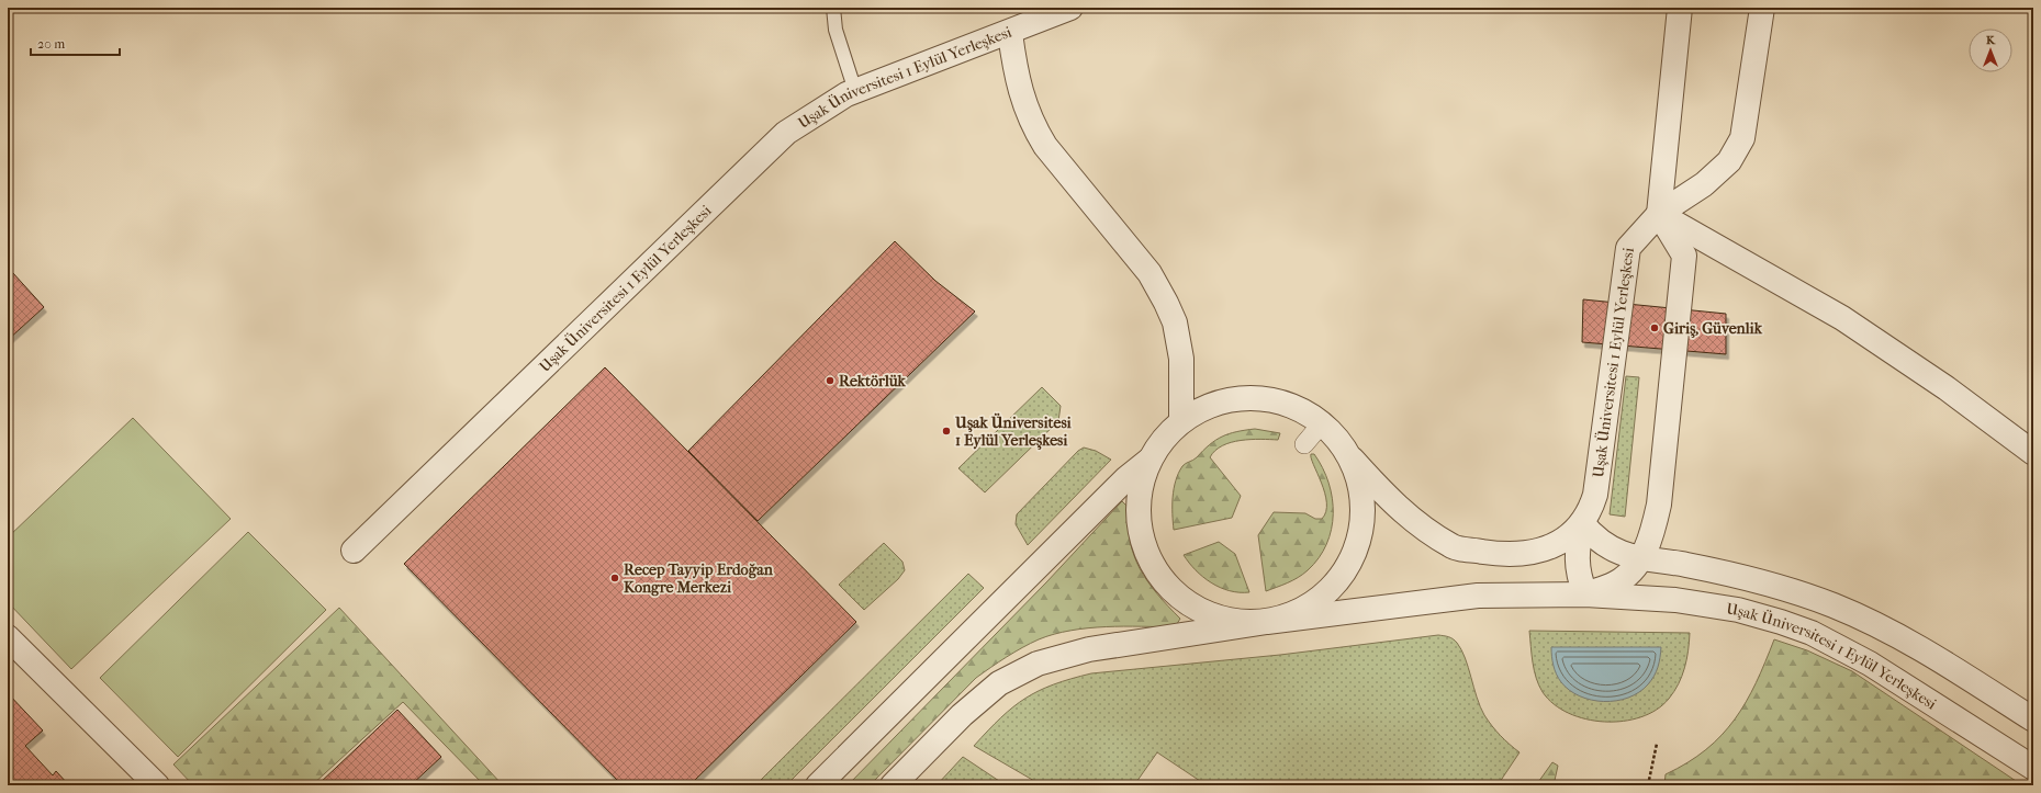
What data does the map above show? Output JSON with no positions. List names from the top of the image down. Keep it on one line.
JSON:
{"streets":{"street":["Uşak Üniversitesi 1 Eylül Yerleşkesi"]},"places":["Giriş, Güvenlik","Rektörlük","Uşak Üniversitesi 1 Eylül Yerleşkesi","Recep Tayyip Erdoğan Kongre Merkezi"],"scale_bar":"20 m","north":"top"}
